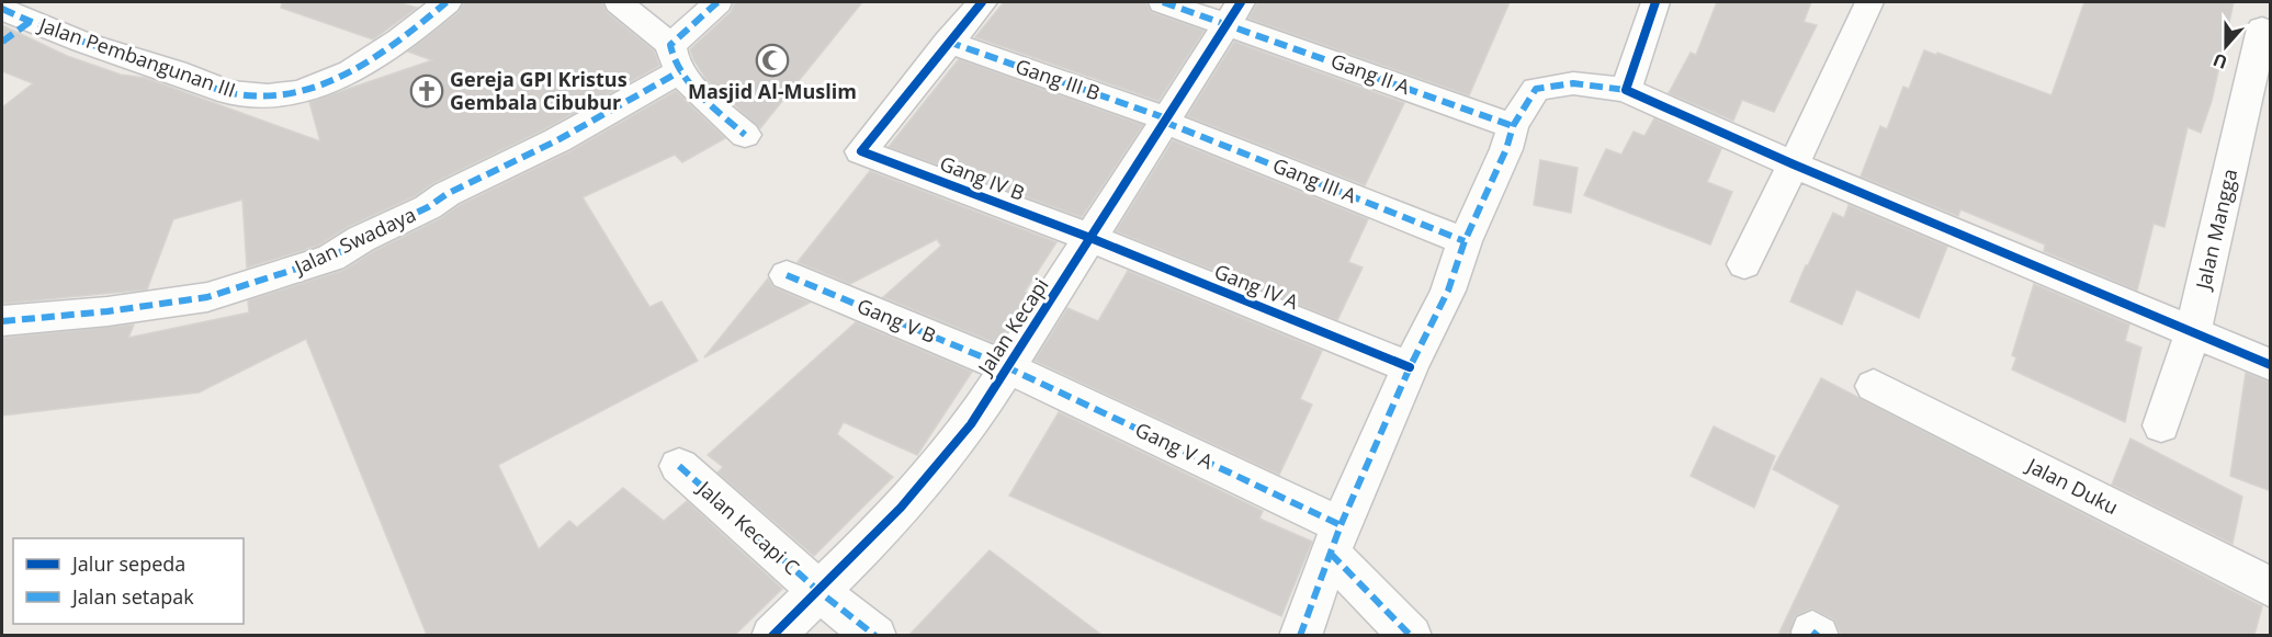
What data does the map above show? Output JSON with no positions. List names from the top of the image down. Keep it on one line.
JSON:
{"streets":{"street":["Jalan Pembangunan III","Gang II A","Gang III B","Gang IV B","Gang III A","Jalan Mangga","Jalan Swadaya","Gang IV A","Gang V B","Jalan Kecapi","Gang V A","Jalan Duku","Jalan Kecapi C"]},"crossings":[["Gang II A","Jalan Kecapi"],["Gang III B","Gang IV B"],["Gang III B","Gang III A"],["Gang III B","Jalan Kecapi"],["Gang IV B","Gang IV A"],["Gang IV B","Jalan Kecapi"],["Gang III A","Jalan Kecapi"],["Gang IV A","Jalan Kecapi"],["Gang V B","Jalan Kecapi"],["Gang V B","Gang V A"],["Jalan Kecapi","Gang V A"],["Jalan Kecapi","Jalan Kecapi C"]],"places":{"mosque":["Masjid Al-Muslim"],"church":["Gereja GPI Kristus Gembala Cibubur"]},"legend":["Jalur sepeda","Jalan setapak"],"north":"bottom"}
